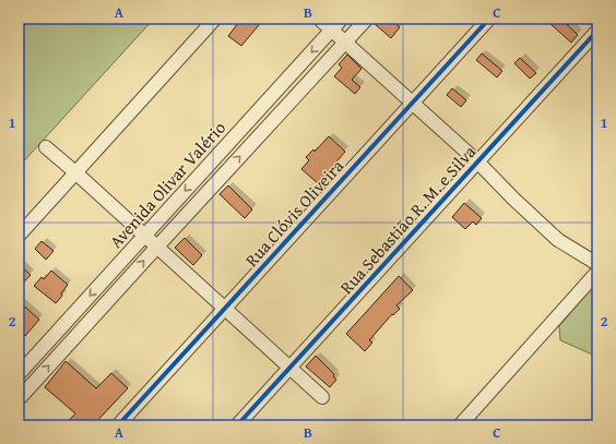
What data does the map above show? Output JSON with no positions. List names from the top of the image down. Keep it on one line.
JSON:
{"streets":{"street":["Avenida Olivar Valério","Rua Clóvis Oliveira","Rua Sebastião R. M. e Silva"]},"grid":{"columns":["A","B","C"],"rows":["1","2"]}}
